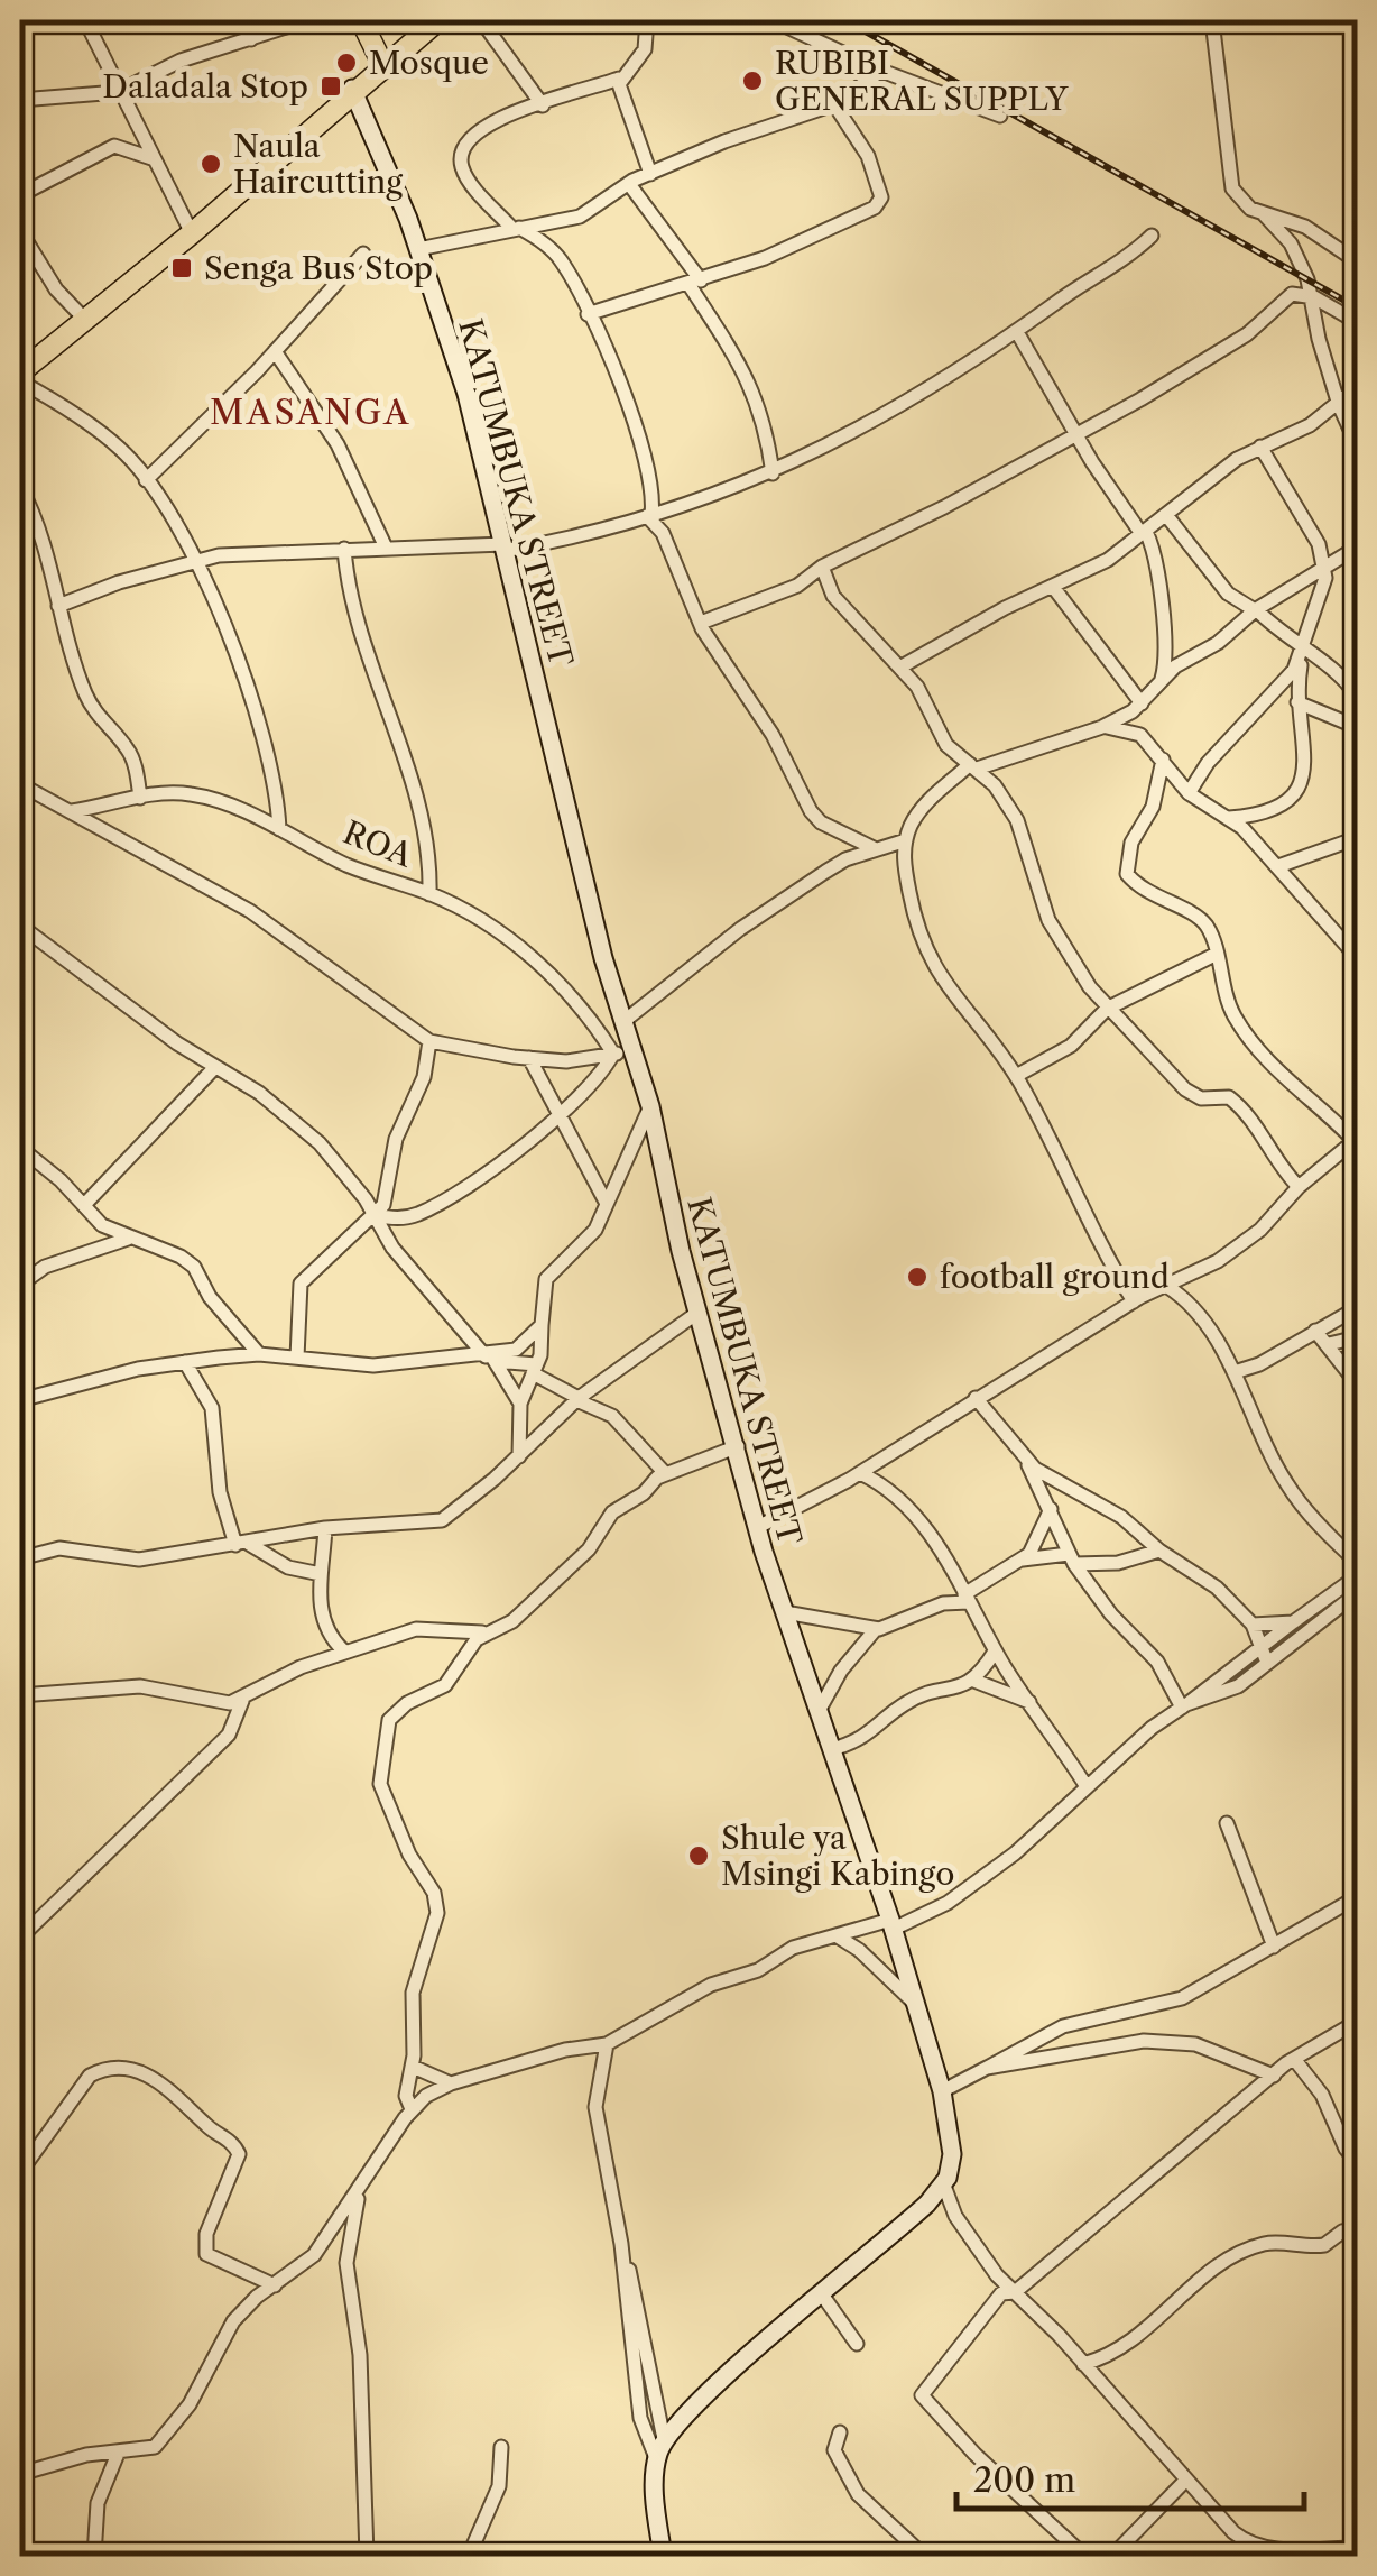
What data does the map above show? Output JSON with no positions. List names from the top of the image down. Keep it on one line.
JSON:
{"streets":{"main road":["KATUMBUKA STREET"],"street":["ROA"]},"crossings":[["KATUMBUKA STREET","ROA"]],"districts":["MASANGA"],"places":{"other":["Mosque","RUBIBI GENERAL SUPPLY","Naula Haircutting","football ground","Shule ya Msingi Kabingo"],"transit":["Daladala Stop","Senga Bus Stop"]},"scale_bar":"200 m"}
